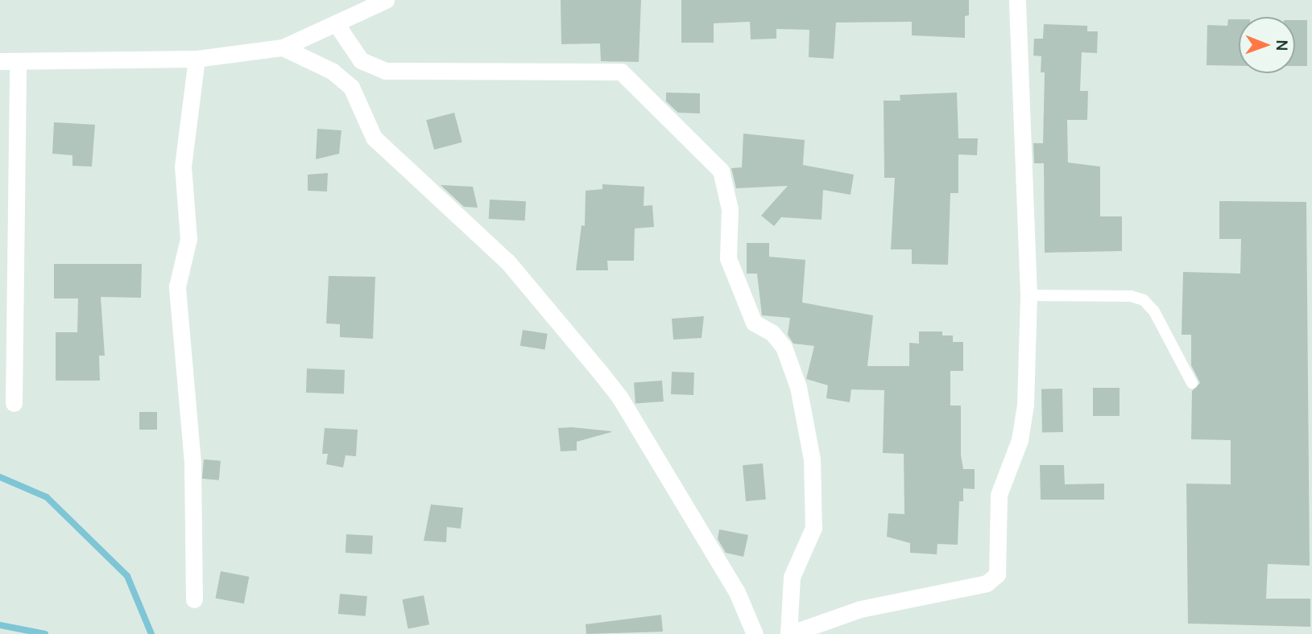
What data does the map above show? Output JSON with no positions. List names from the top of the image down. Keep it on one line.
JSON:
{"north":"right"}
